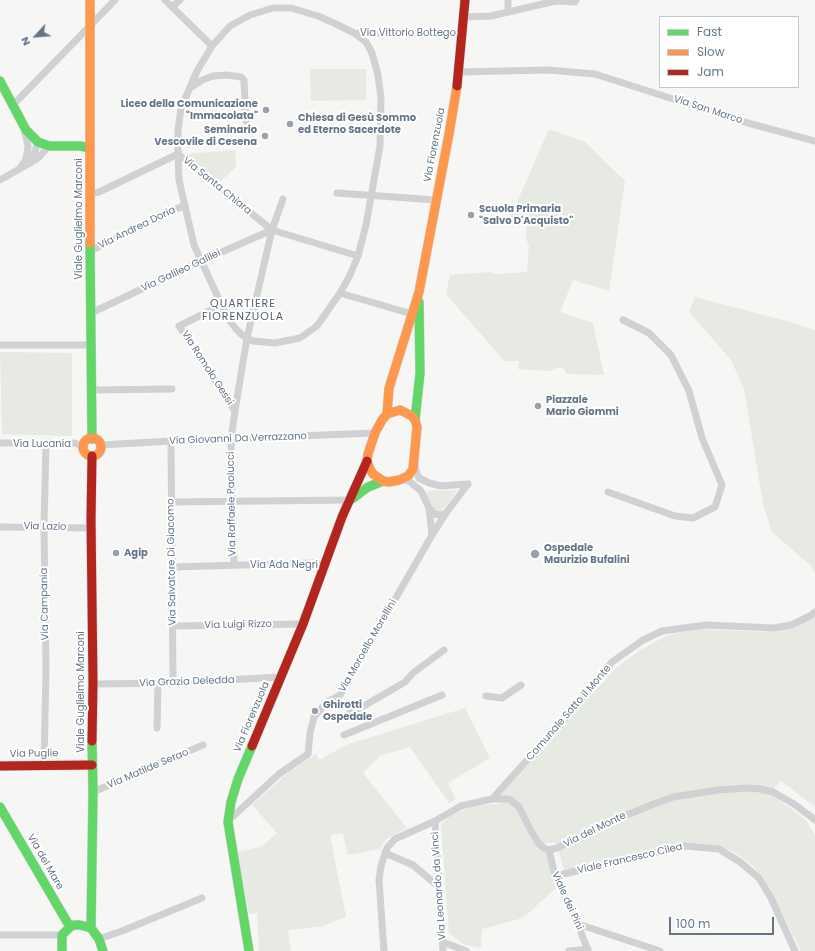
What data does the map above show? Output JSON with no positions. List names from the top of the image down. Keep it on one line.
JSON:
{"streets":{"main road":["Via Fiorenzuola","Viale Guglielmo Marconi","Via Puglie","Via del Mare"],"street":["Via Vittorio Bottego","Via San Marco","Via Santa Chiara","Via Andrea Doria","Via Galileo Galilei","Via Romolo Gessi","Via Giovanni Da Verrazzano","Via Lucania","Via Raffaele Paolucci","Via Lazio","Via Salvatore Di Giacomo","Via Ada Negri","Via Campania","Via Luigi Rizzo","Via Moroello Morellini","Via Grazia Deledda","Comunale Sotto il Monte","Via Matilde Serao","Via del Monte","Viale Francesco Cilea","Via Leonardo da Vinci","Viale dei Pini"]},"crossings":[["Via Vittorio Bottego","Via Fiorenzuola"],["Via Vittorio Bottego","Via Santa Chiara"],["Via San Marco","Via Fiorenzuola"],["Via Fiorenzuola","Via Giovanni Da Verrazzano"],["Via Fiorenzuola","Via Ada Negri"],["Via Fiorenzuola","Via Luigi Rizzo"],["Via Fiorenzuola","Via Moroello Morellini"],["Via Fiorenzuola","Via Grazia Deledda"],["Via Santa Chiara","Via Galileo Galilei"],["Via Santa Chiara","Via Raffaele Paolucci"],["Viale Guglielmo Marconi","Via Andrea Doria"],["Viale Guglielmo Marconi","Via Galileo Galilei"],["Viale Guglielmo Marconi","Via Giovanni Da Verrazzano"],["Viale Guglielmo Marconi","Via Lucania"],["Viale Guglielmo Marconi","Via Lazio"],["Viale Guglielmo Marconi","Via Grazia Deledda"],["Viale Guglielmo Marconi","Via Puglie"],["Viale Guglielmo Marconi","Via Matilde Serao"],["Via Galileo Galilei","Via Raffaele Paolucci"],["Via Romolo Gessi","Via Raffaele Paolucci"],["Via Giovanni Da Verrazzano","Via Lucania"],["Via Giovanni Da Verrazzano","Via Raffaele Paolucci"],["Via Giovanni Da Verrazzano","Via Salvatore Di Giacomo"],["Via Lucania","Via Campania"],["Via Raffaele Paolucci","Via Ada Negri"],["Via Lazio","Via Campania"],["Via Salvatore Di Giacomo","Via Ada Negri"],["Via Salvatore Di Giacomo","Via Luigi Rizzo"],["Via Salvatore Di Giacomo","Via Grazia Deledda"],["Via Campania","Via Puglie"],["Via del Monte","Viale dei Pini"],["Viale Francesco Cilea","Viale dei Pini"]],"districts":["QUARTIERE FIORENZUOLA"],"places":["Liceo della Comunicazione \"Immacolata\"","Chiesa di Gesù Sommo ed Eterno Sacerdote","Seminario Vescovile di Cesena","Scuola Primaria \"Salvo D'Acquisto\"","Piazzale Mario Giommi","Agip","Ospedale Maurizio Bufalini","Ghirotti Ospedale"],"legend":["Fast","Slow","Jam"],"scale_bar":"100 m","north":"bottom left"}
